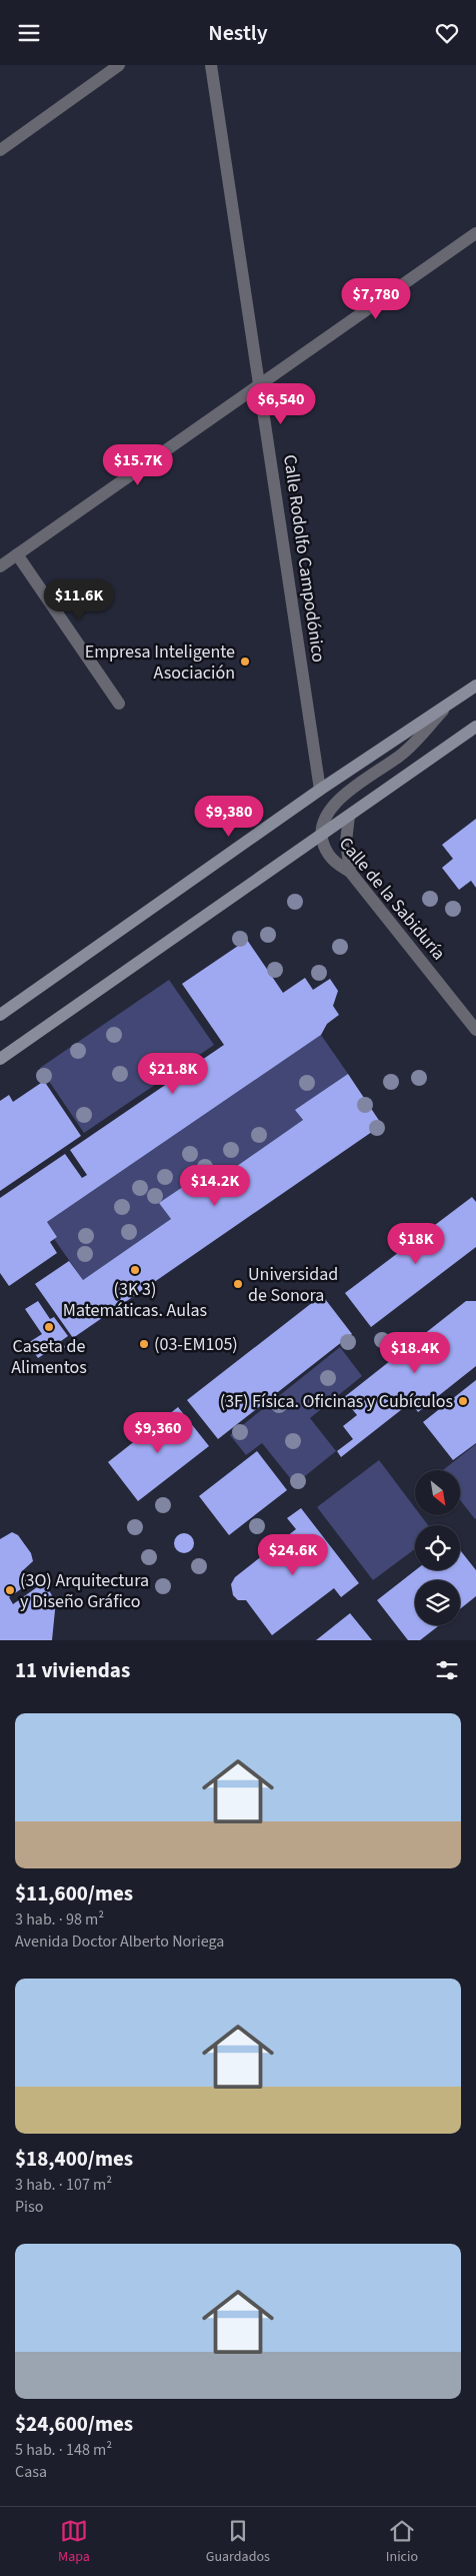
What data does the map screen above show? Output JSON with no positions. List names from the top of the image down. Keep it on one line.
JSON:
{"streets":{"street":["Calle Rodolfo Campodónico","Calle de la Sabiduría"]},"places":["Empresa Inteligente Asociación","(3K 3) Matemáticas. Aulas","Universidad de Sonora","Caseta de Alimentos","(03-EM105)","(3F) Física. Oficinas y Cubículos","(3O) Arquitectura y Diseño Gráfico"],"north":"bottom right","page":{"header":"Nestly","price":["$7,780","$6,540","$15.7K","$11.6K","$9,380","$21.8K","$14.2K","$18K","$18.4K","$9,360","$24.6K"],"heading":"11 viviendas","list":[{"name":"$11,600/mes","note":"3 hab. · 98 m² · Avenida Doctor Alberto Noriega"},{"name":"$18,400/mes","note":"3 hab. · 107 m² · Piso"},{"name":"$24,600/mes","note":"5 hab. · 148 m² · Casa"}],"tabs":["Mapa","Guardados","Inicio"]}}
